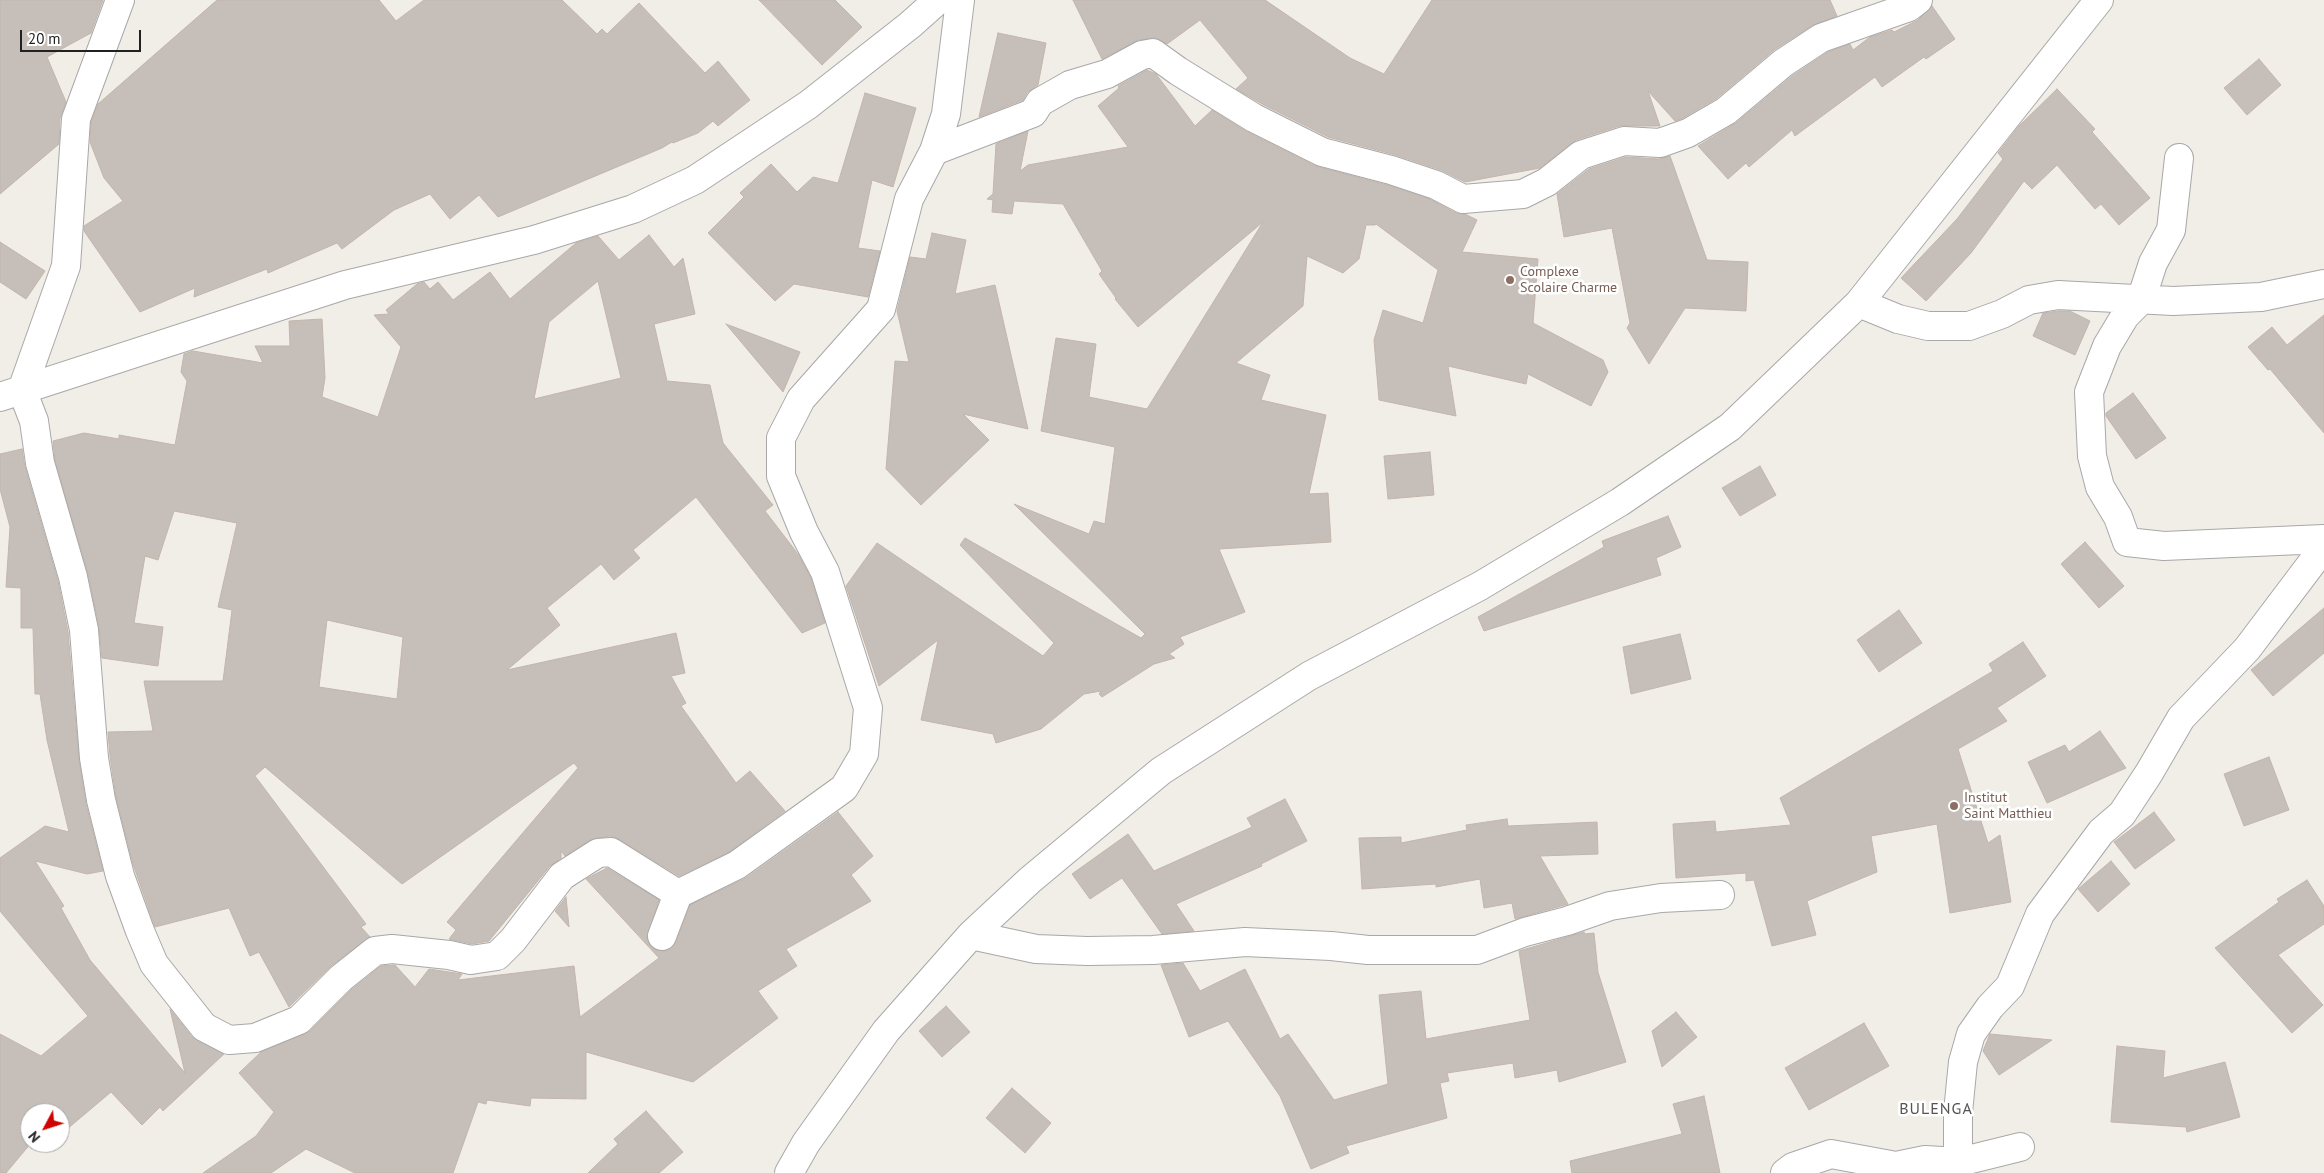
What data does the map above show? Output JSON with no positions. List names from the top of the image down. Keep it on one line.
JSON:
{"districts":["BULENGA"],"places":["Complexe Scolaire Charme","Institut Saint Matthieu"],"scale_bar":"20 m","north":"bottom left"}
